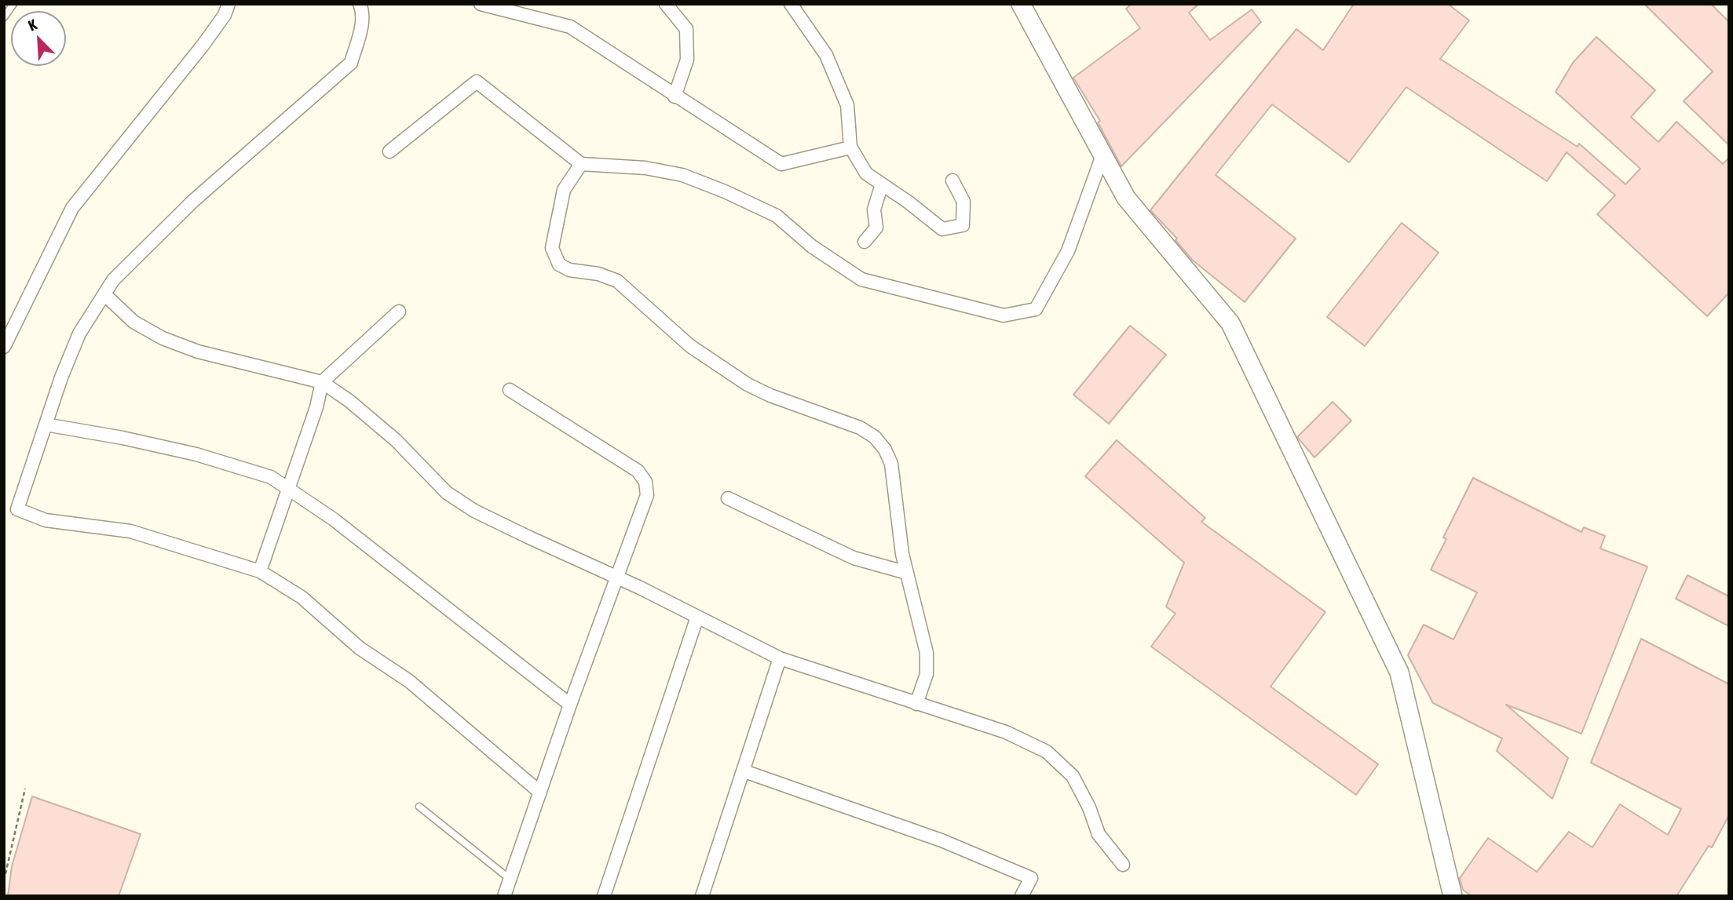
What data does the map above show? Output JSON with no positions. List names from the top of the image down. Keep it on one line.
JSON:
{"north":"top left"}
